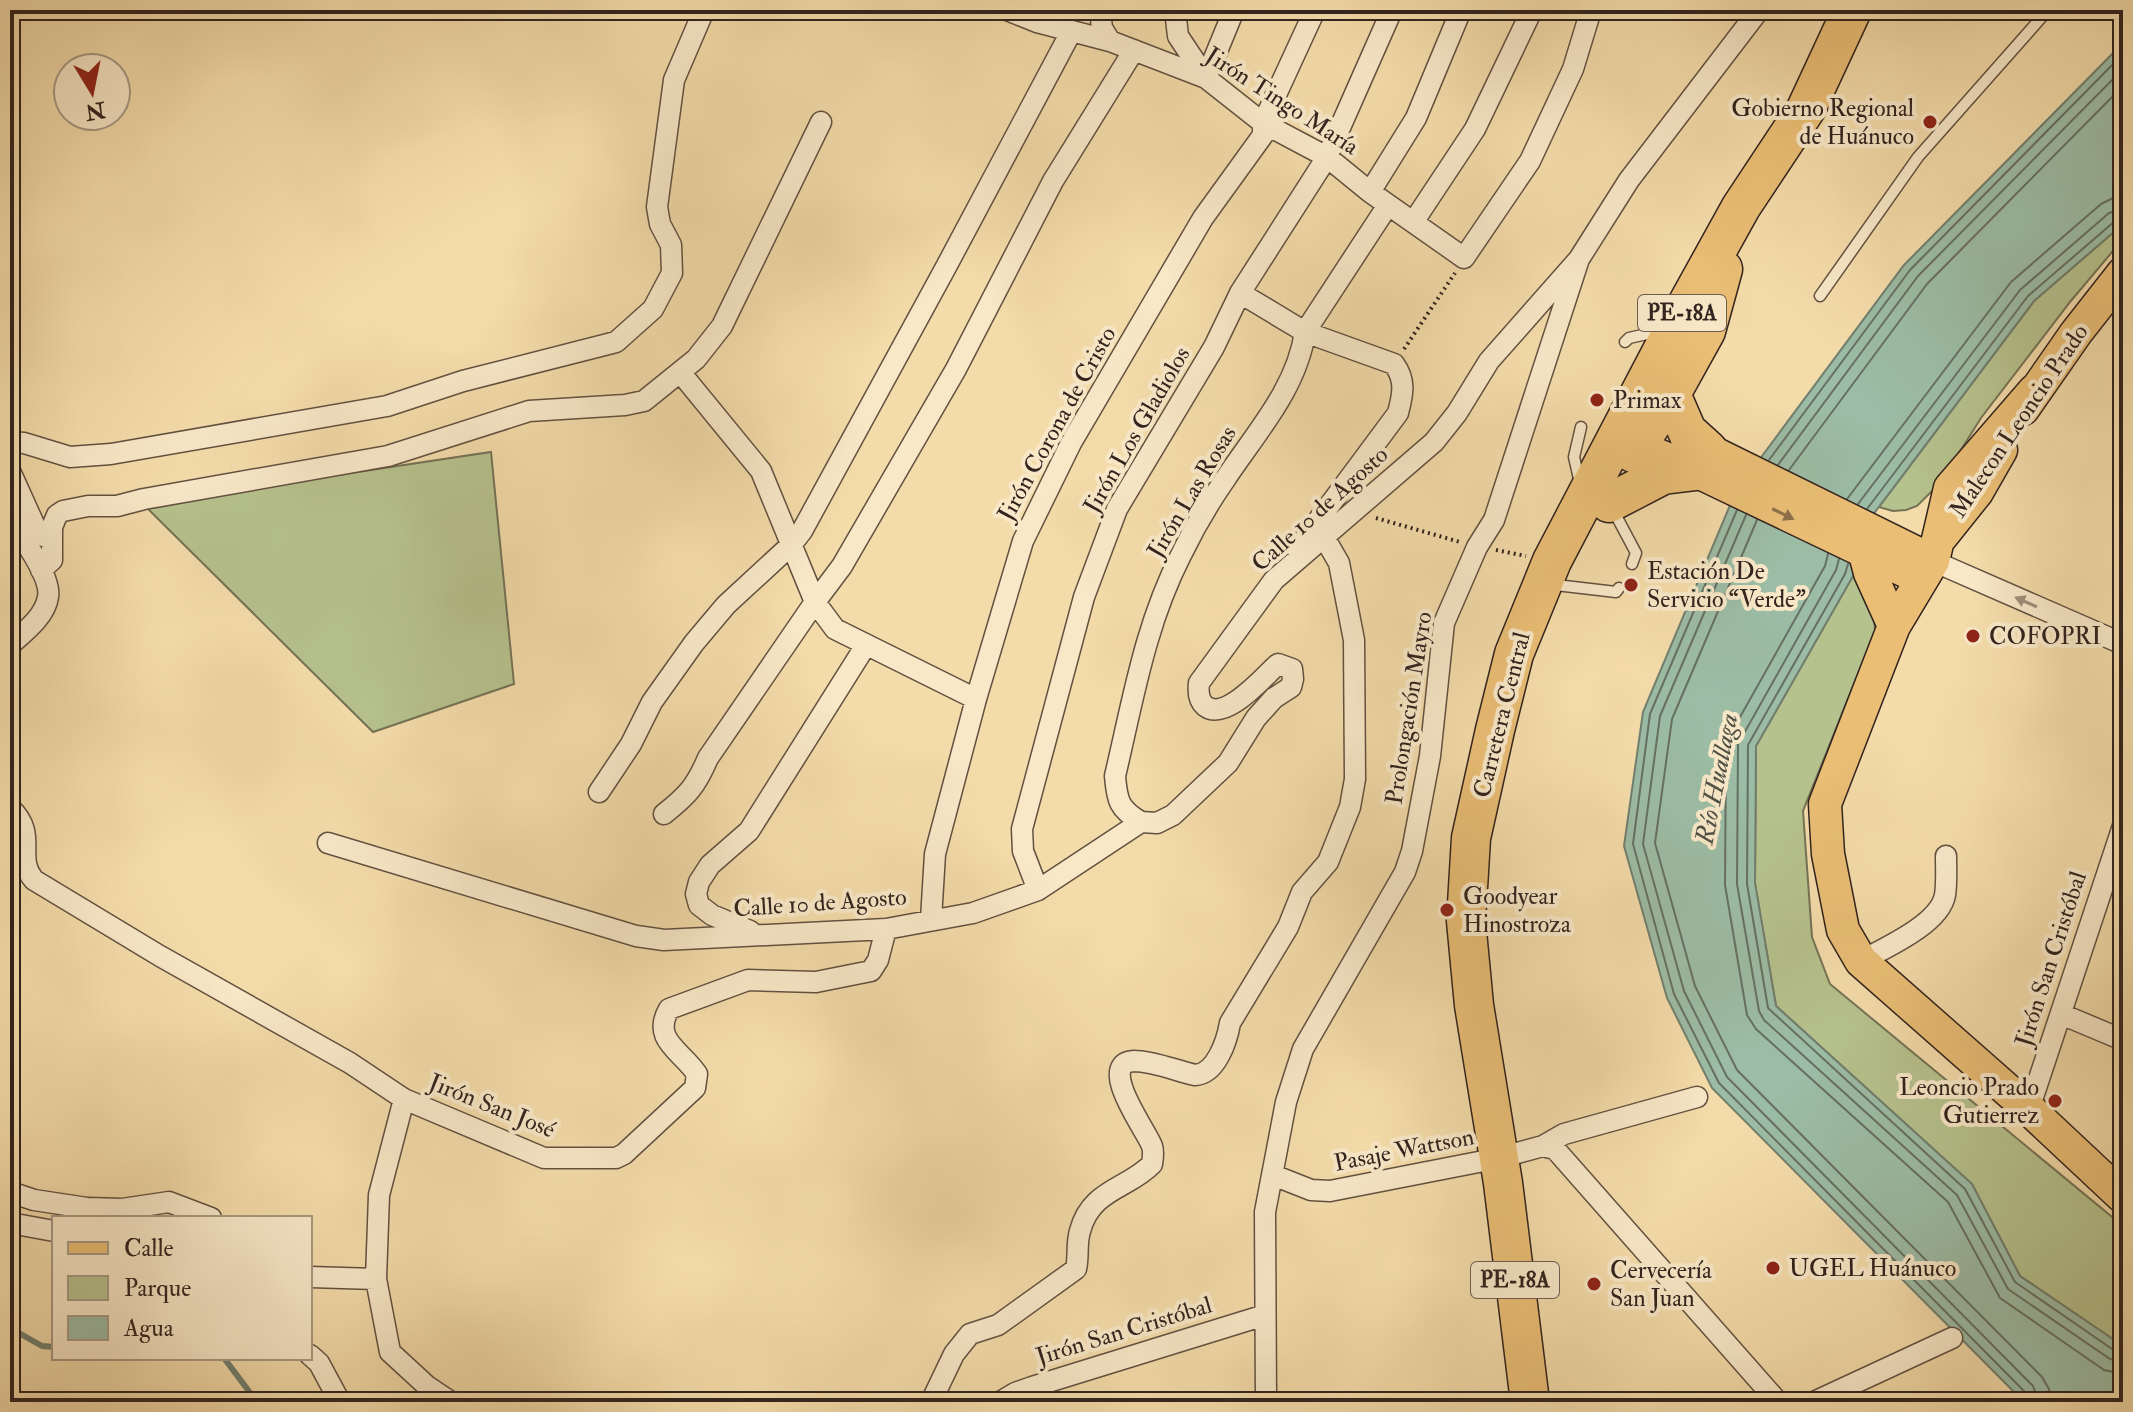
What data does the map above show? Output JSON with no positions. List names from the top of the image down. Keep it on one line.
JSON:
{"streets":{"highway":["PE-18A","Carretera Central"],"main road":["Malecon Leoncio Prado"],"street":["Jirón Tingo María","Jirón Corona de Cristo","Jirón Los Gladiolos","Jirón Las Rosas","Calle 10 de Agosto","Prolongación Mayro","Jirón San Cristóbal","Jirón San José","Pasaje Wattson"]},"crossings":[["Jirón Tingo María","Jirón Corona de Cristo"],["Jirón Tingo María","Jirón Los Gladiolos"],["Jirón Tingo María","Jirón Las Rosas"],["PE-18A","Carretera Central"],["Jirón Corona de Cristo","Calle 10 de Agosto"],["Jirón Los Gladiolos","Calle 10 de Agosto"],["Jirón Las Rosas","Calle 10 de Agosto"],["Calle 10 de Agosto","Prolongación Mayro"],["Calle 10 de Agosto","Jirón San José"],["Prolongación Mayro","Jirón San Cristóbal"],["Prolongación Mayro","Pasaje Wattson"],["Carretera Central","Pasaje Wattson"]],"water":["Río Huallaga"],"places":["Gobierno Regional de Huánuco","Primax","Estación De Servicio “Verde”","COFOPRI","Goodyear Hinostroza","Leoncio Prado Gutierrez","UGEL Huánuco","Cervecería San Juan"],"legend":["Calle","Parque","Agua"],"north":"bottom"}
